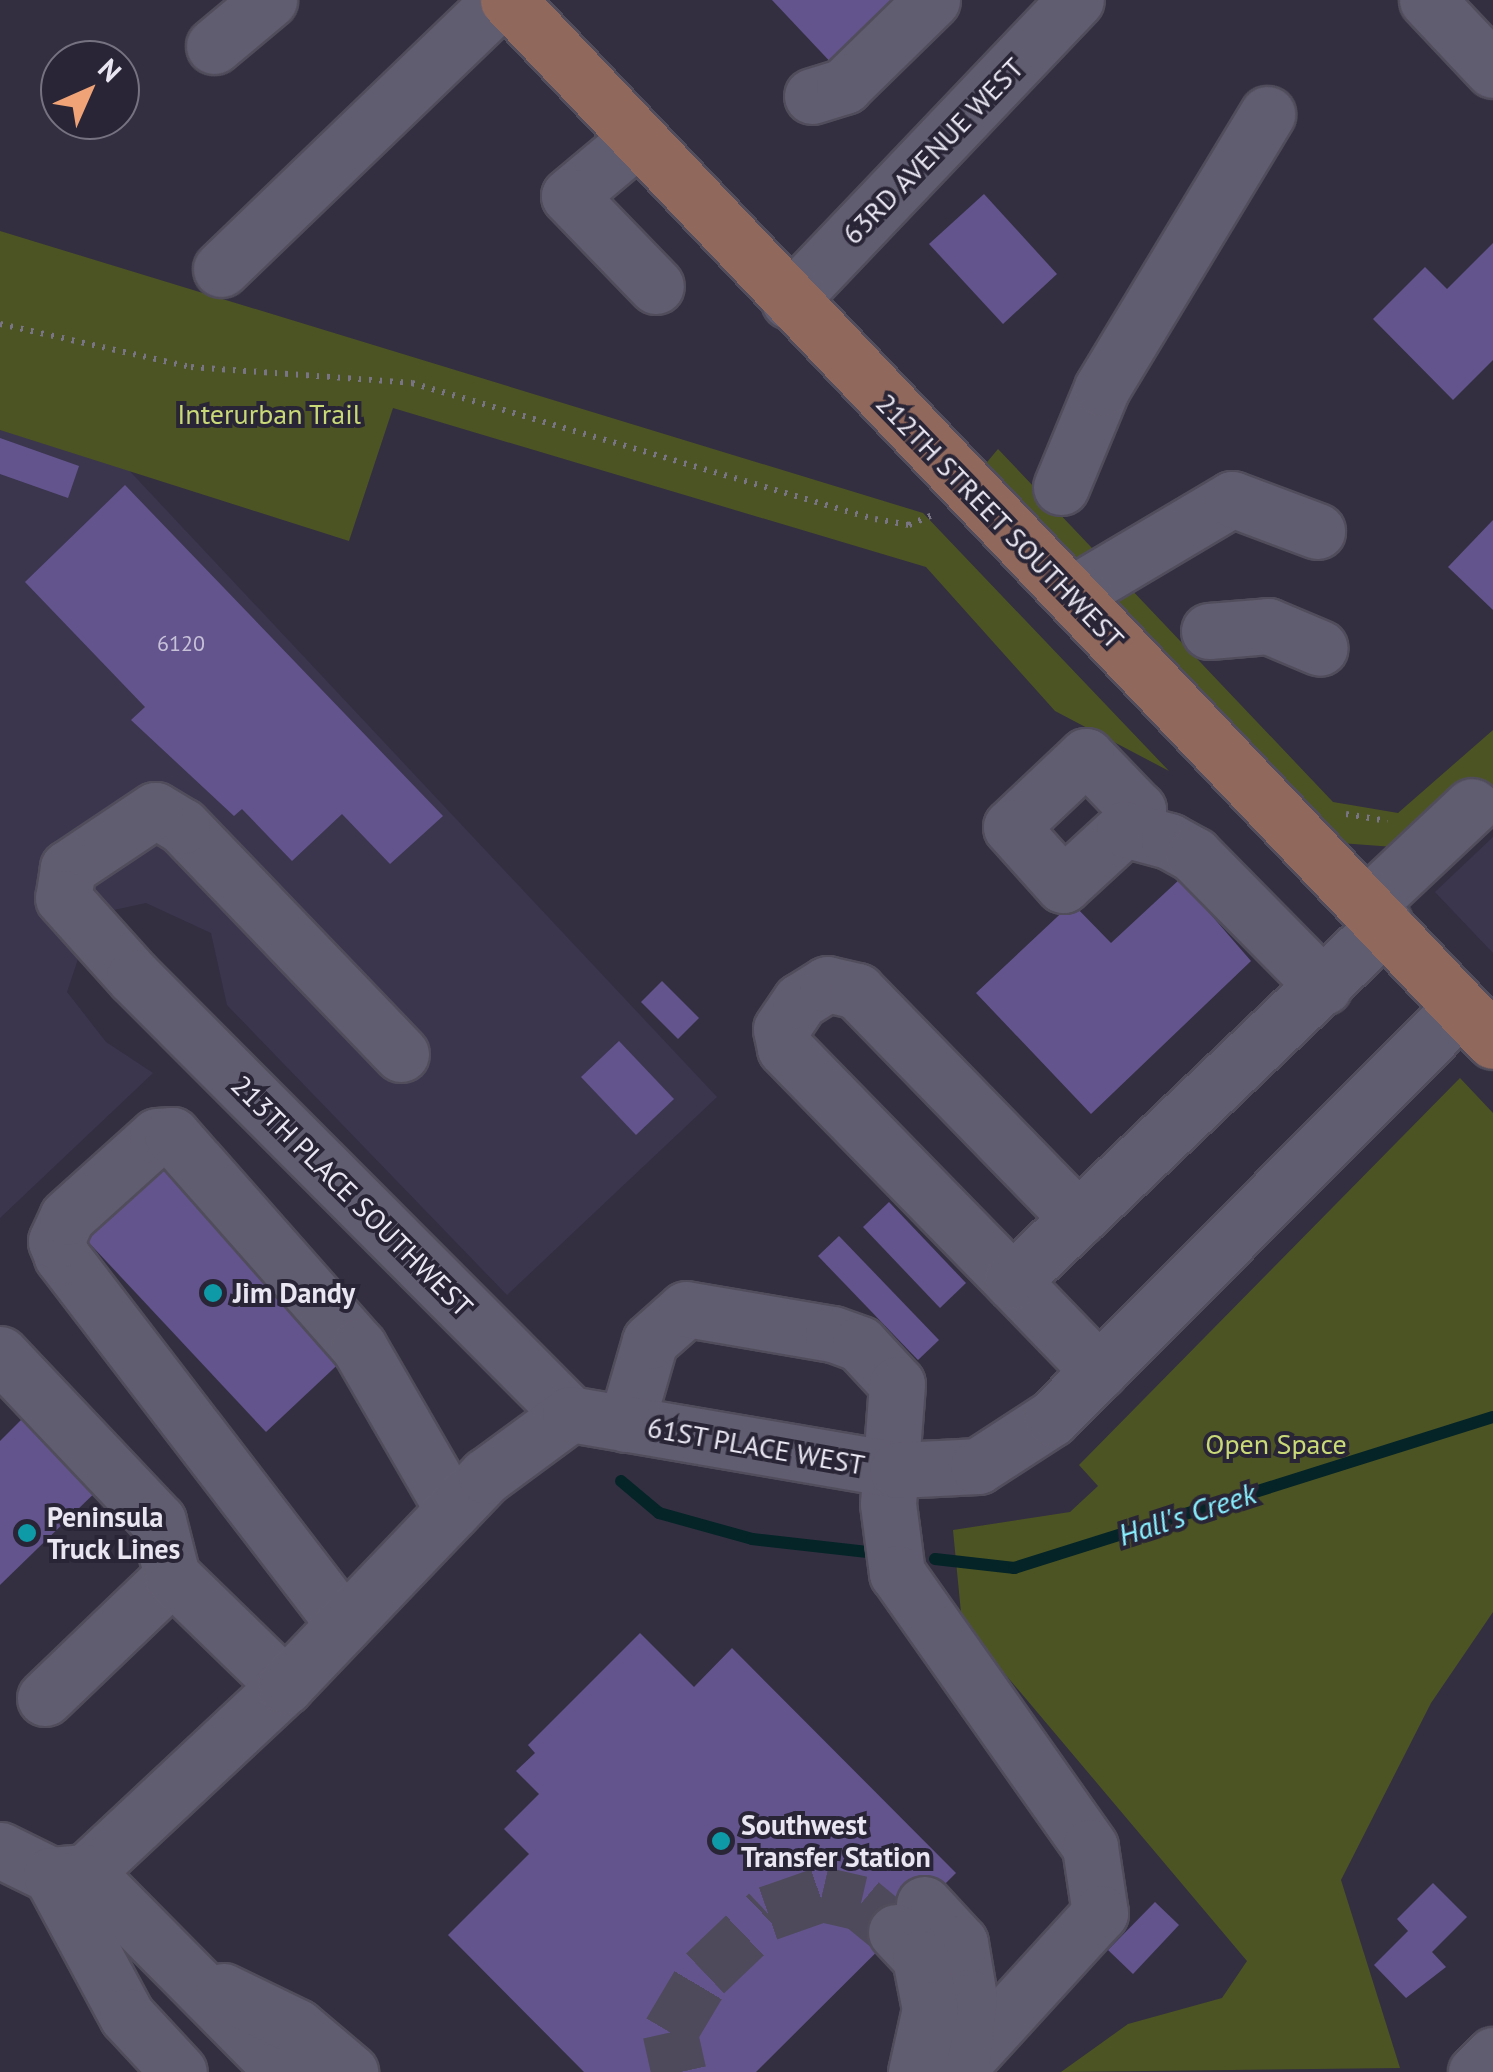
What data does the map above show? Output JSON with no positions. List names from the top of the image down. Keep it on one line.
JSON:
{"streets":{"main road":["212TH STREET SOUTHWEST"],"street":["63RD AVENUE WEST","213TH PLACE SOUTHWEST","61ST PLACE WEST"]},"crossings":[["63RD AVENUE WEST","212TH STREET SOUTHWEST"],["212TH STREET SOUTHWEST","61ST PLACE WEST"],["213TH PLACE SOUTHWEST","61ST PLACE WEST"]],"water":["Hall's Creek"],"parks":["Interurban Trail","Open Space"],"places":["Jim Dandy","Peninsula Truck Lines","Southwest Transfer Station"],"house_numbers":["6120"],"north":"top right"}
